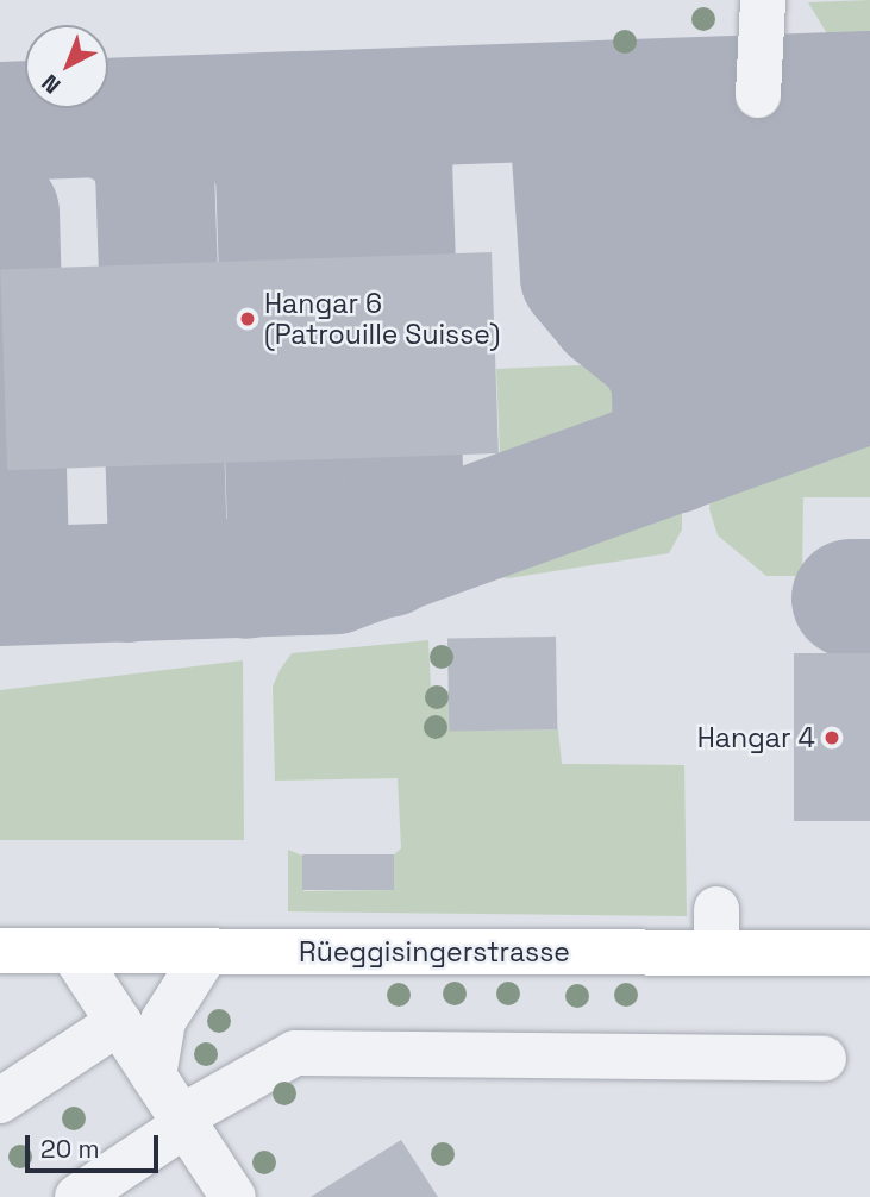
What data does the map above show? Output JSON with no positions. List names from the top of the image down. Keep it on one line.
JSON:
{"streets":{"main road":["Rüeggisingerstrasse"]},"places":["Hangar 6 (Patrouille Suisse)","Hangar 4"],"scale_bar":"20 m","north":"bottom left"}
